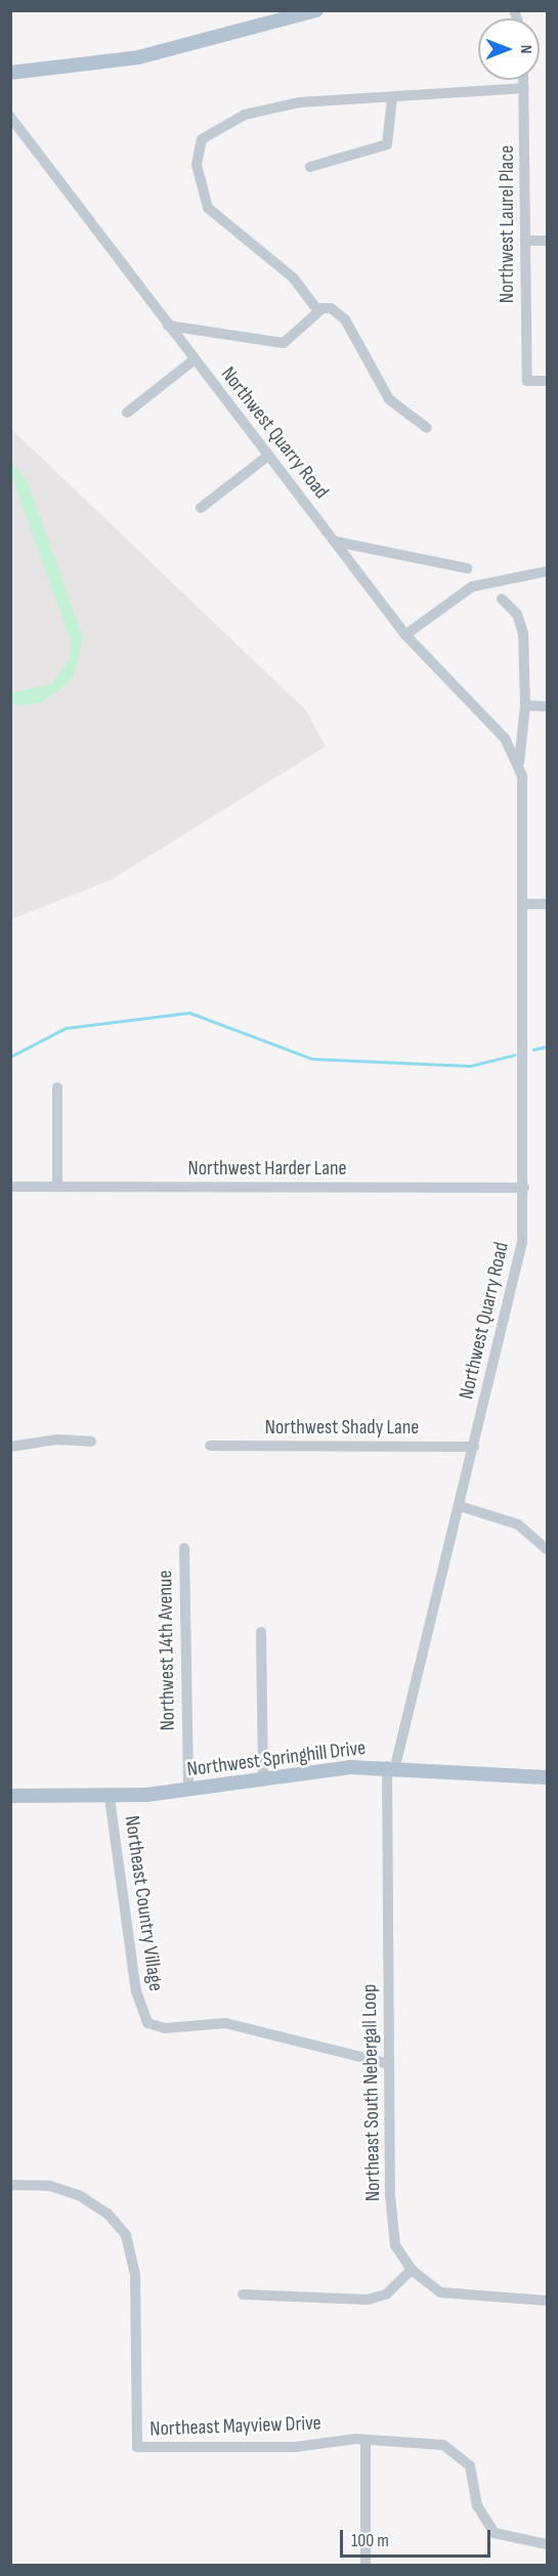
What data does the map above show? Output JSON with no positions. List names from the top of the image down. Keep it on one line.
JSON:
{"streets":{"main road":["Northwest Springhill Drive"],"street":["Northwest Laurel Place","Northwest Quarry Road","Northwest Harder Lane","Northwest Shady Lane","Northwest 14th Avenue","Northeast Country Village","Northeast South Nebergall Loop","Northeast Mayview Drive"]},"crossings":[["Northwest Quarry Road","Northwest Harder Lane"],["Northwest Quarry Road","Northwest Shady Lane"],["Northwest Quarry Road","Northwest Springhill Drive"],["Northwest Quarry Road","Northeast South Nebergall Loop"],["Northwest 14th Avenue","Northwest Springhill Drive"],["Northwest Springhill Drive","Northeast Country Village"],["Northwest Springhill Drive","Northeast South Nebergall Loop"],["Northeast Country Village","Northeast South Nebergall Loop"]],"scale_bar":"100 m","north":"right"}
